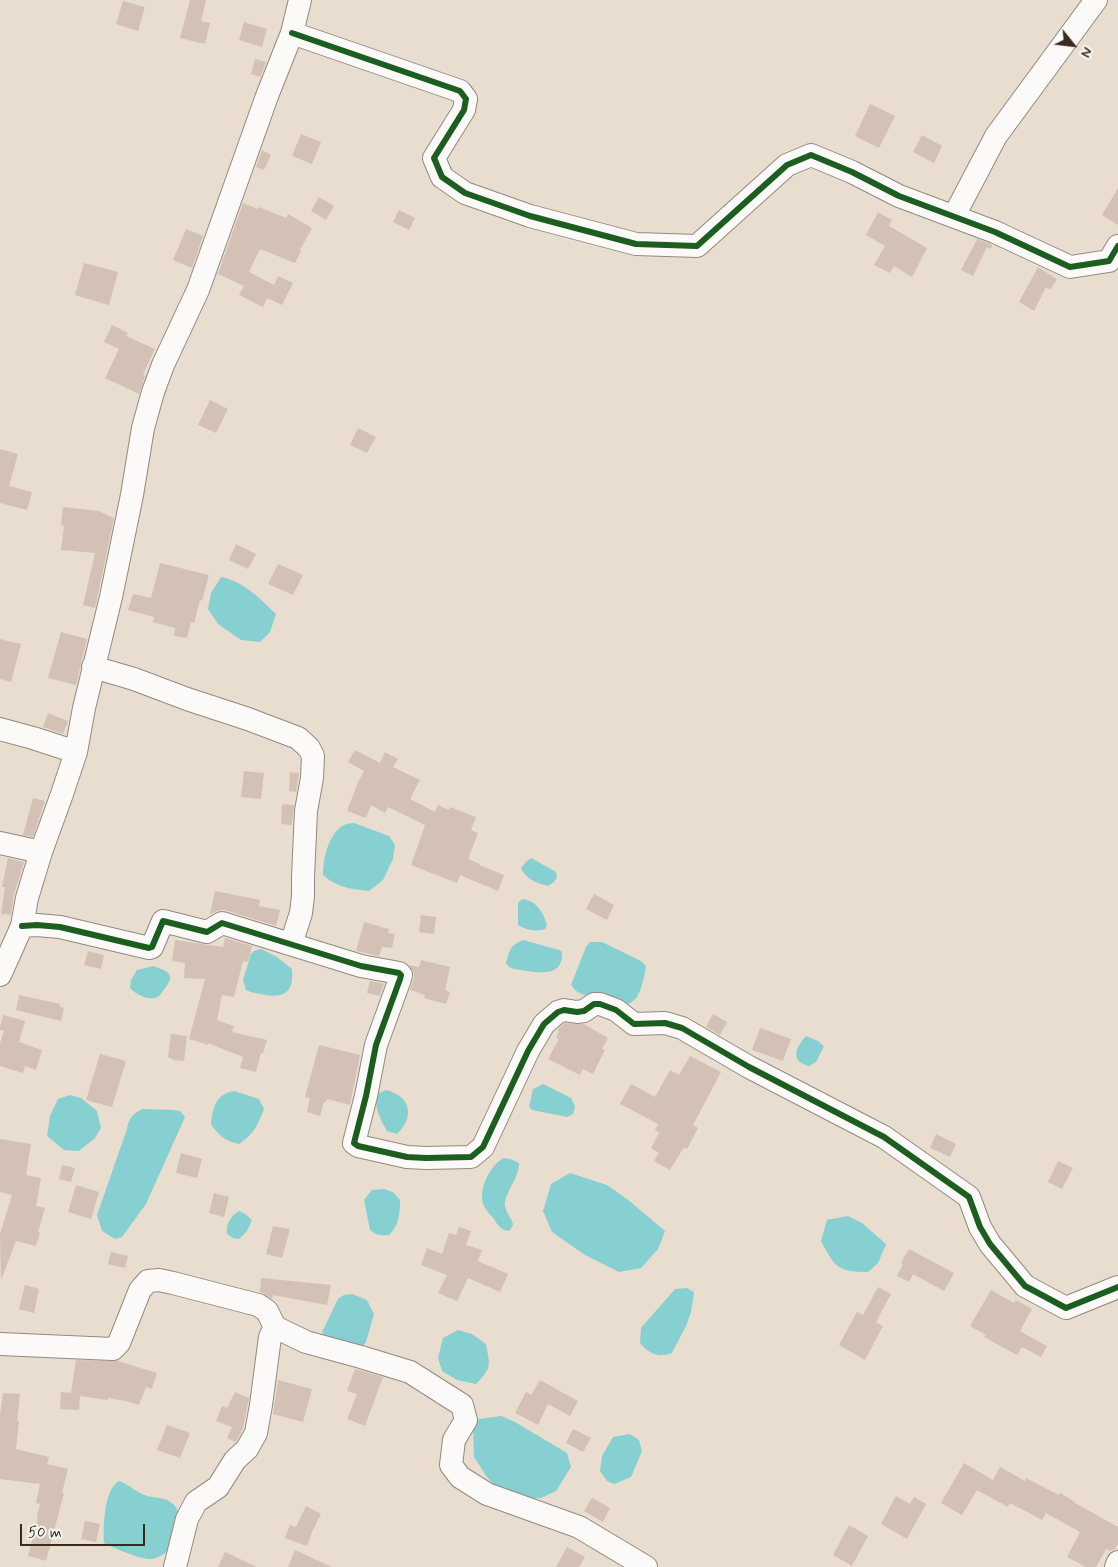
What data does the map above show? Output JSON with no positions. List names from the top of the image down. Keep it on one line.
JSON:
{"scale_bar":"50 m","north":"bottom right"}
